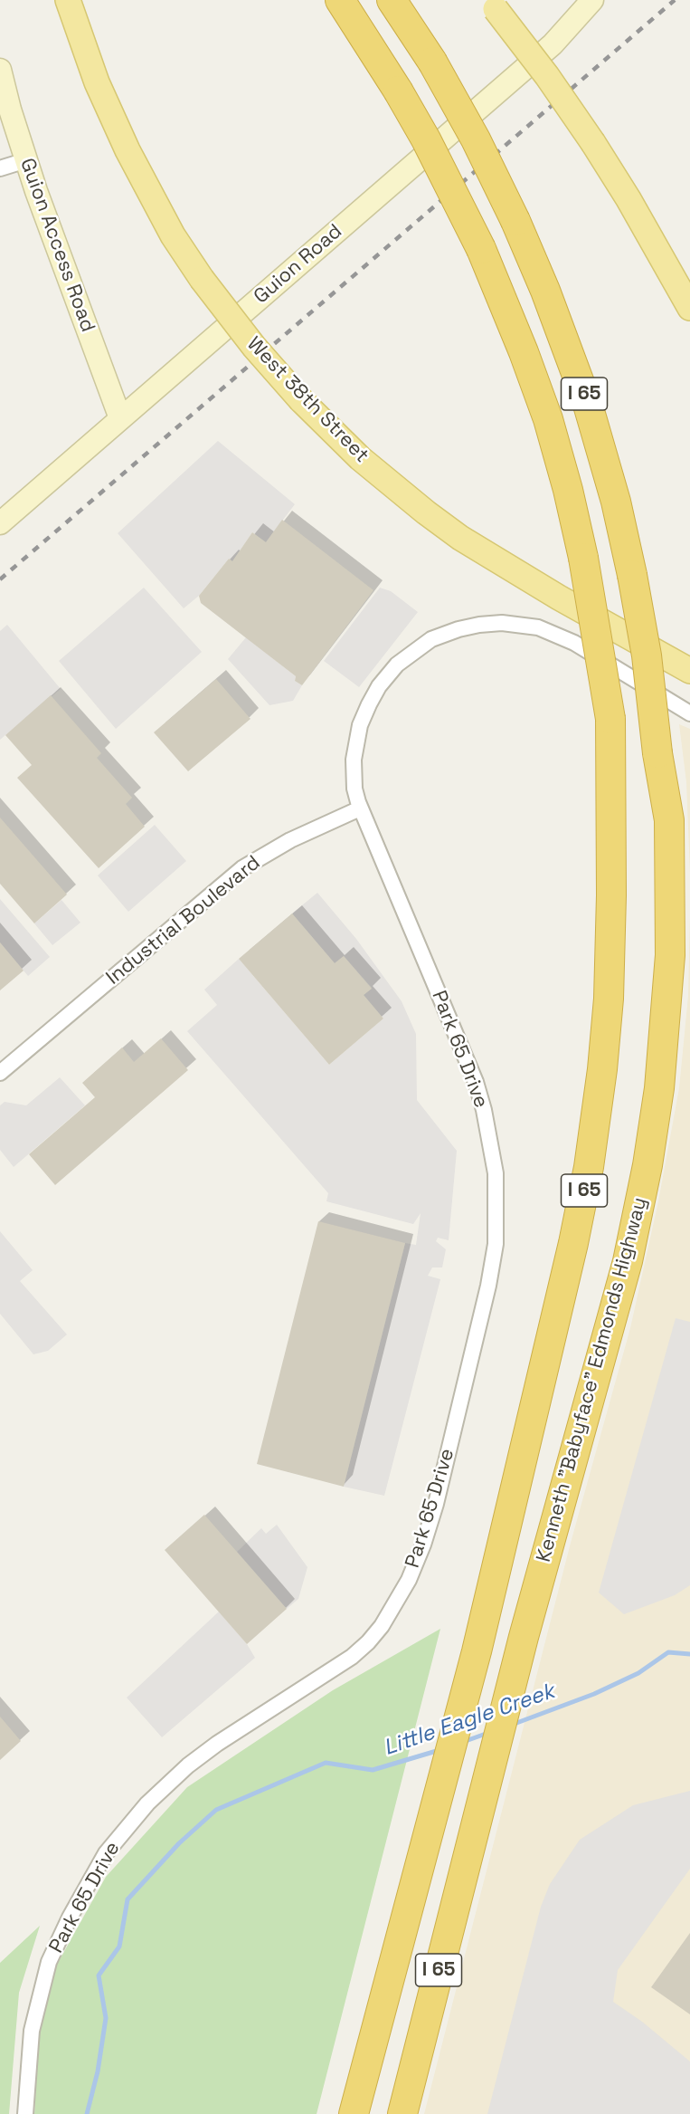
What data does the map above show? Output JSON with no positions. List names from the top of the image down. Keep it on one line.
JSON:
{"streets":{"highway":["I 65","Kenneth \"Babyface\" Edmonds Highway"],"main road":["West 38th Street"],"street":["Guion Access Road","Guion Road","Industrial Boulevard","Park 65 Drive"]},"crossings":[["Guion Access Road","Guion Road"],["Industrial Boulevard","Park 65 Drive"]],"water":["Little Eagle Creek"]}
